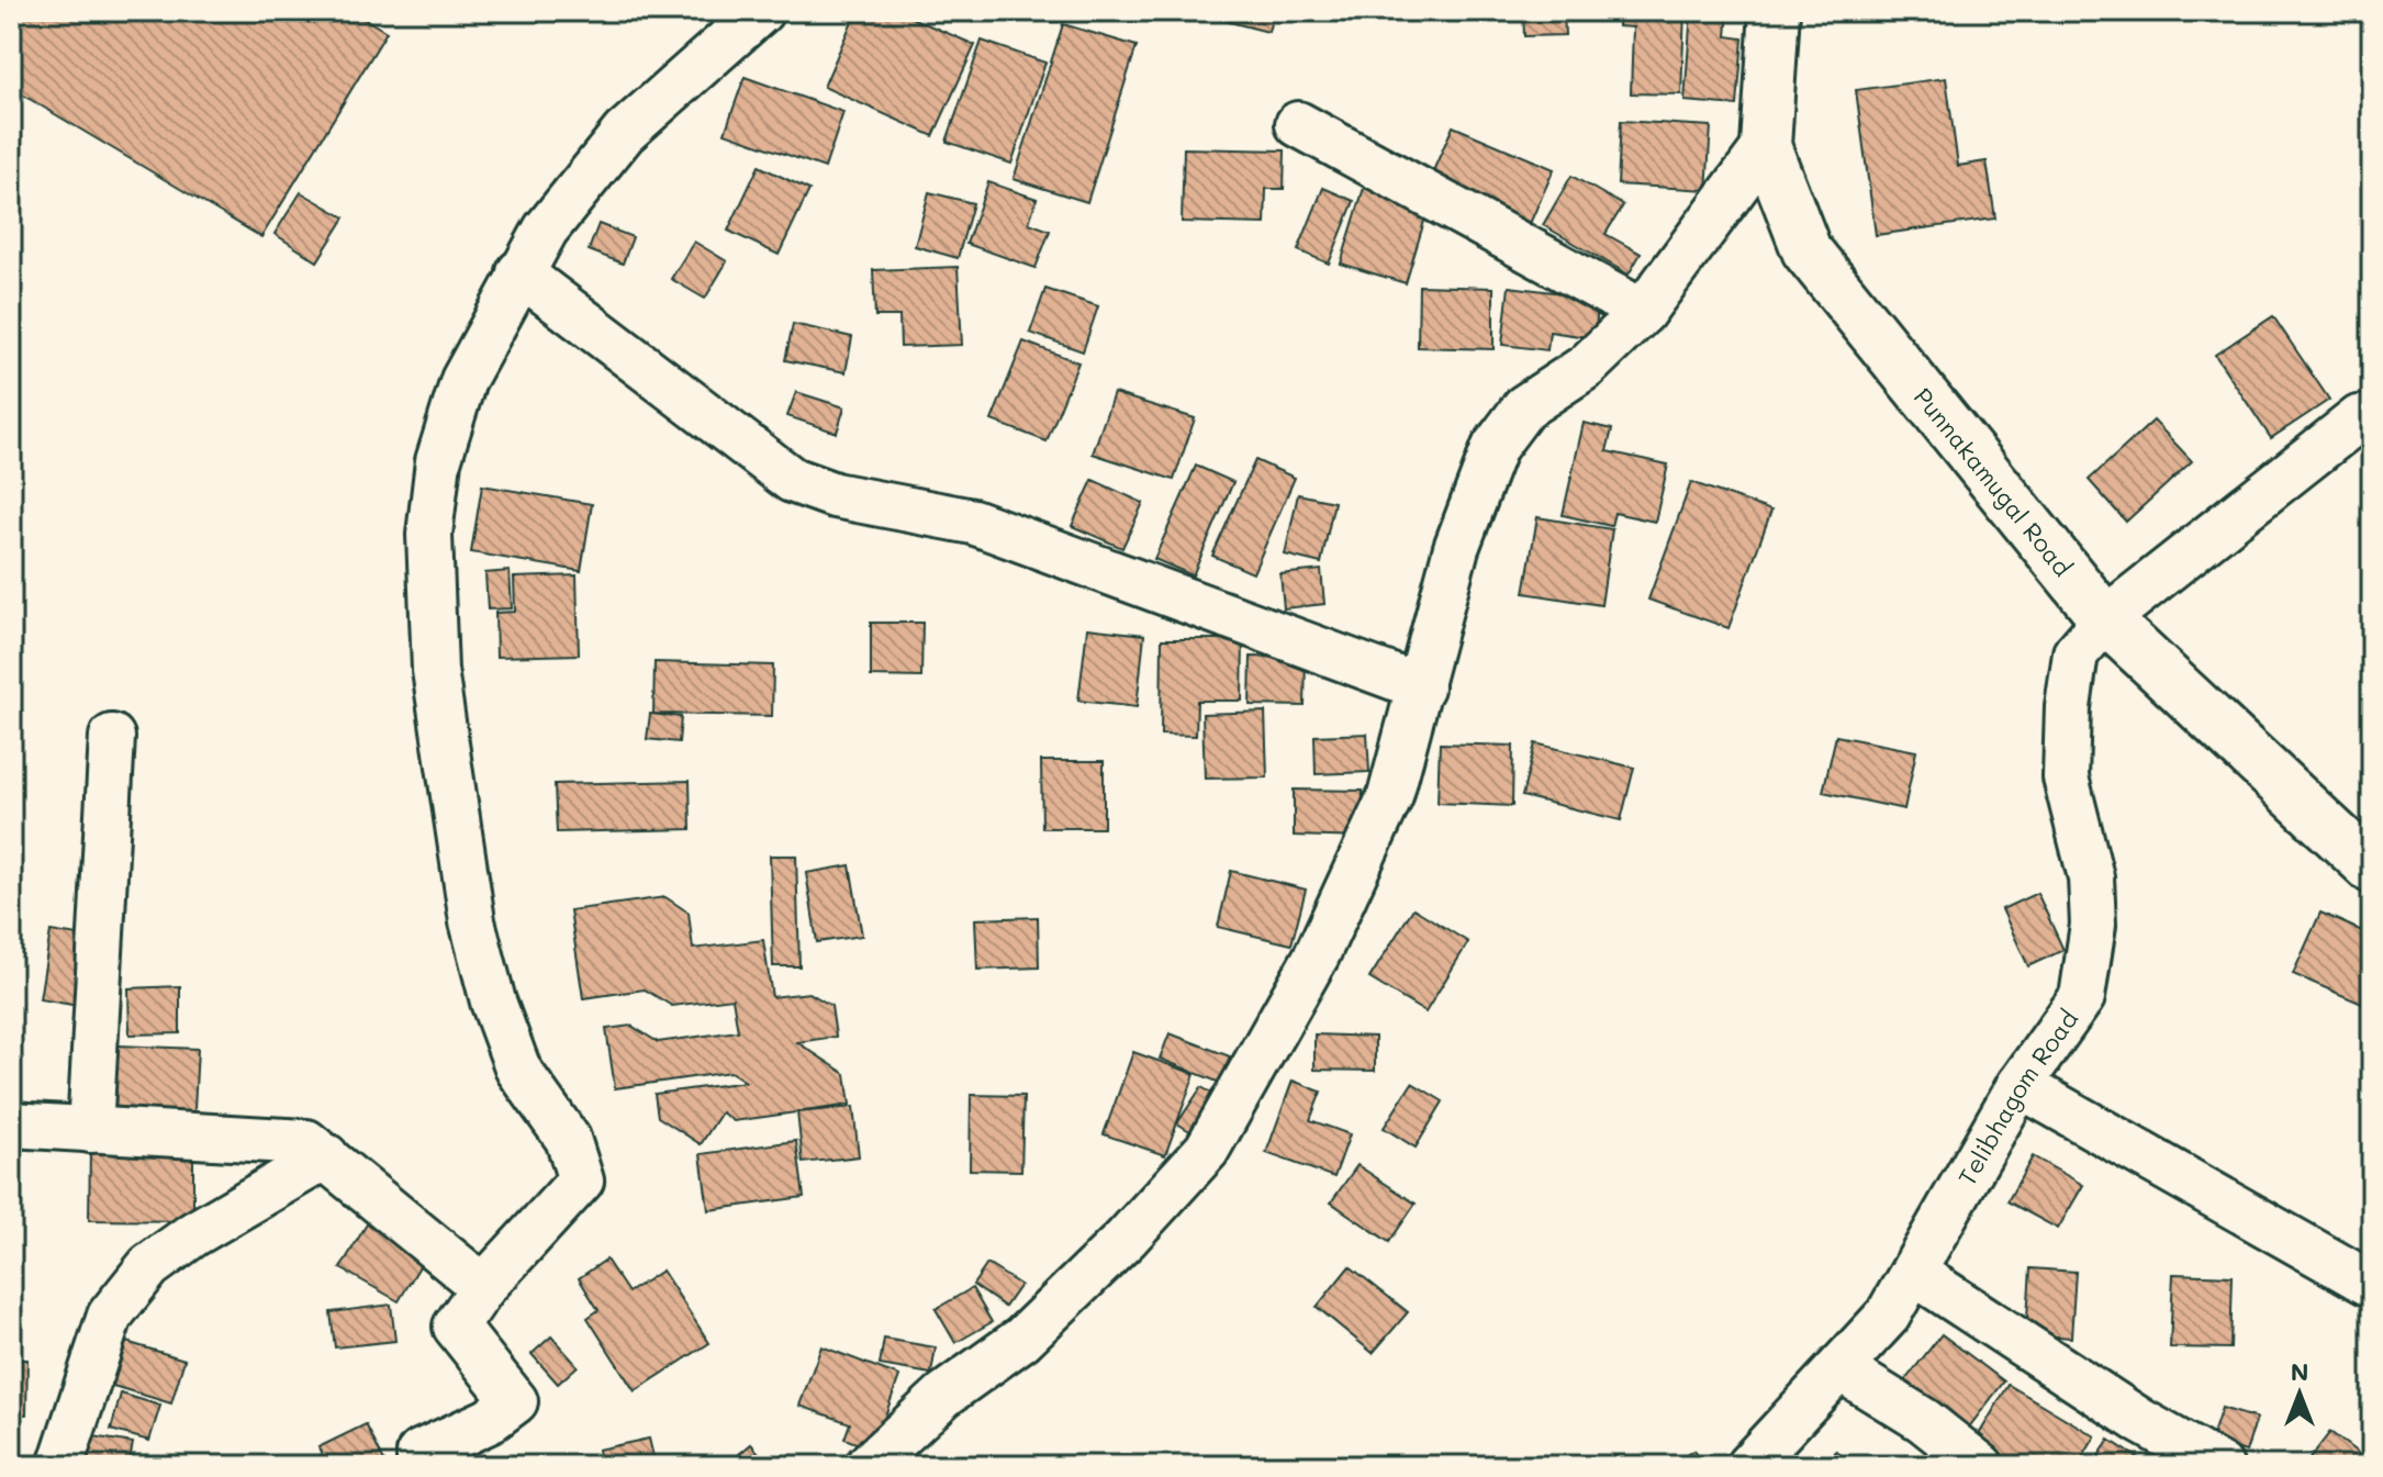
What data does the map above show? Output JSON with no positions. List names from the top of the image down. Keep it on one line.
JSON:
{"streets":{"street":["Punnakamugal Road","Telibhagom Road"]},"crossings":[["Punnakamugal Road","Telibhagom Road"]],"north":"top"}
